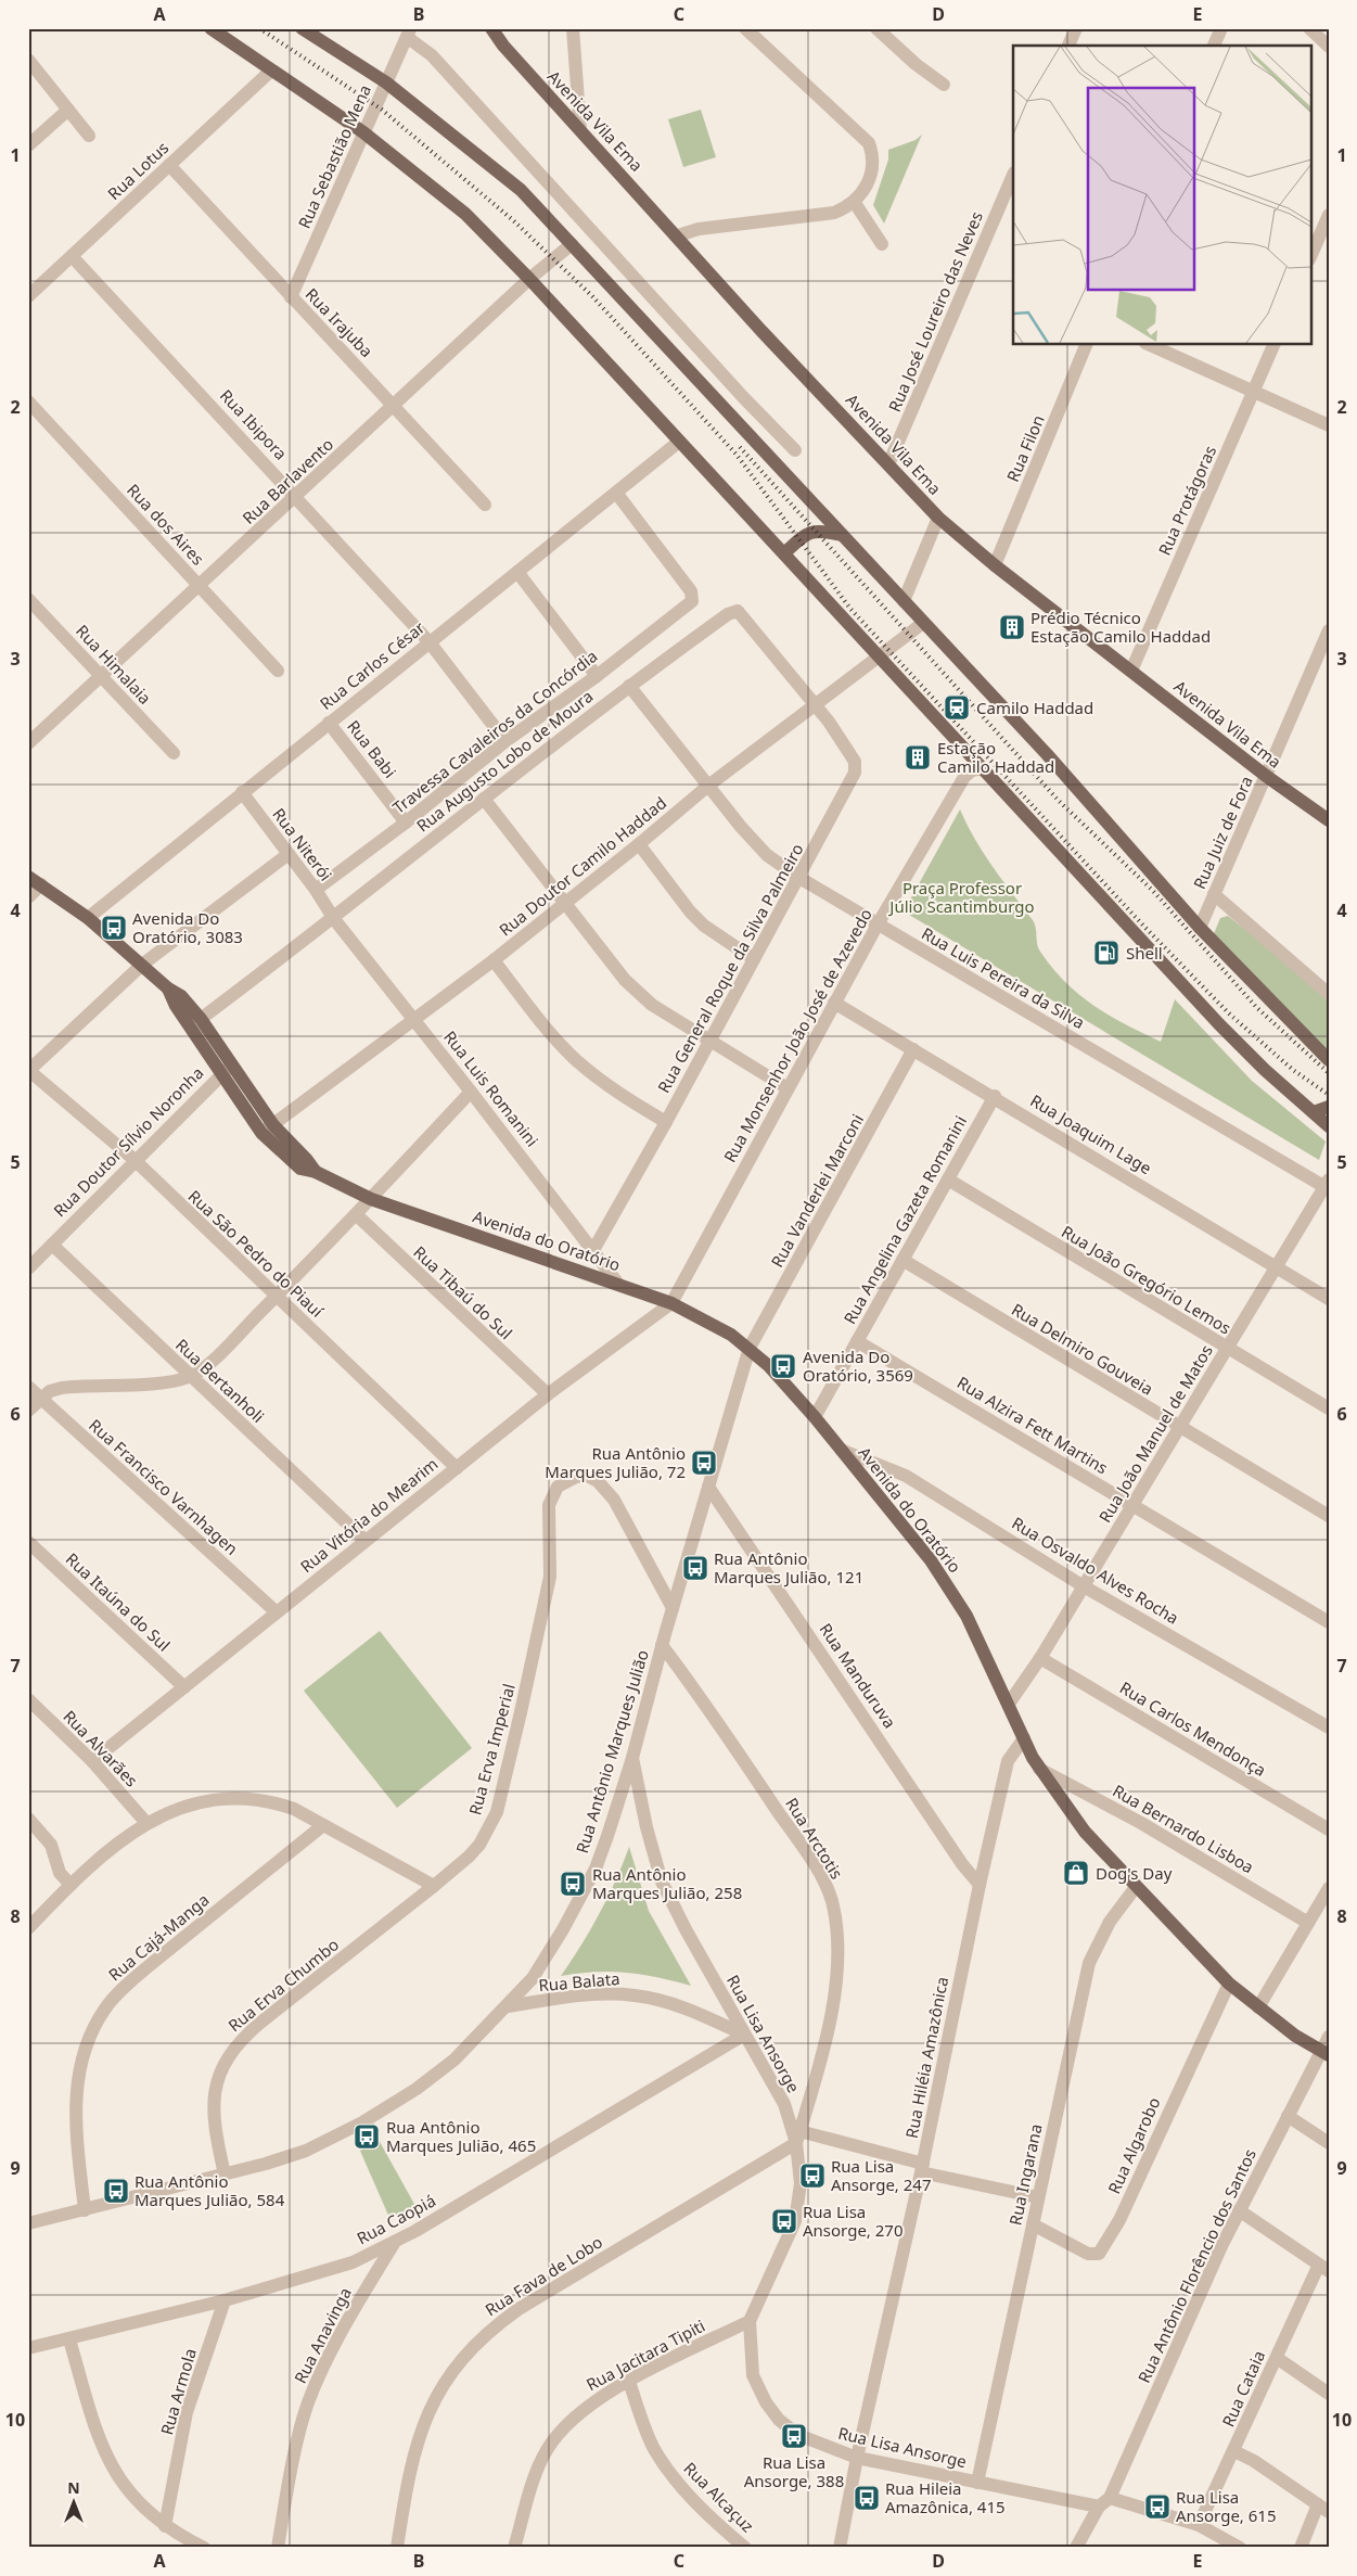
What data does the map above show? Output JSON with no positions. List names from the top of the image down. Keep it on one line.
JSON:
{"streets":{"main road":["Avenida Vila Ema","Avenida do Oratório"],"street":["Rua Sebastião Mena","Rua Lotus","Rua José Loureiro das Neves","Rua Irajuba","Rua Ibipora","Rua Filon","Rua Barlavento","Rua Protágoras","Rua dos Aires","Rua Himalaia","Rua Carlos César","Travessa Cavaleiros da Concórdia","Rua Babi","Rua Augusto Lobo de Moura","Rua Juiz de Fora","Rua Niterói","Rua Doutor Camilo Haddad","Rua General Roque da Silva Palmeiro","Rua Luis Pereira da Silva","Rua Monsenhor João José de Azevedo","Rua Luis Romanini","Rua Joaquim Lage","Rua Doutor Sílvio Noronha","Rua Vanderlei Marconi","Rua Angelina Gazeta Romanini","Rua São Pedro do Piauí","Rua João Gregório Lemos","Rua Tibaú do Sul","Rua Delmiro Gouveia","Rua Bertanholi","Rua Alzira Fett Martins","Rua João Manuel de Matos","Rua Francisco Varnhagen","Rua Vitória do Mearim","Rua Osvaldo Alves Rocha","Rua Itaúna do Sul","Rua Manduruva","Rua Carlos Mendonça","Rua Alvarães","Rua Erva Imperial","Rua Antônio Marques Julião","Rua Bernardo Lisboa","Rua Arctotis","Rua Cajá-Manga","Rua Balata","Rua Erva Chumbo","Rua Lisa Ansorge","Rua Hiléia Amazônica","Rua Algarobo","Rua Ingarana","Rua Caopiá","Rua Antônio Florêncio dos Santos","Rua Fava de Lobo","Rua Anavinga","Rua Jacitara Tipiti","Rua Cataia","Rua Armola","Rua Alcaçuz"]},"crossings":[["Avenida Vila Ema","Rua José Loureiro das Neves"],["Avenida Vila Ema","Rua Filon"],["Avenida Vila Ema","Rua Protágoras"],["Avenida Vila Ema","Rua Juiz de Fora"],["Rua Sebastião Mena","Rua Irajuba"],["Rua Lotus","Rua Irajuba"],["Rua Lotus","Rua Ibipora"],["Rua Irajuba","Rua Barlavento"],["Rua Ibipora","Rua Barlavento"],["Rua Ibipora","Rua Carlos César"],["Rua Ibipora","Travessa Cavaleiros da Concórdia"],["Rua Barlavento","Rua dos Aires"],["Rua Barlavento","Rua Himalaia"],["Rua Carlos César","Travessa Cavaleiros da Concórdia"],["Rua Carlos César","Rua Babi"],["Rua Carlos César","Rua Niterói"],["Rua Carlos César","Avenida do Oratório"],["Travessa Cavaleiros da Concórdia","Rua Babi"],["Travessa Cavaleiros da Concórdia","Rua Niterói"],["Rua Augusto Lobo de Moura","Rua Niterói"],["Rua Augusto Lobo de Moura","Rua Doutor Camilo Haddad"],["Rua Augusto Lobo de Moura","Rua General Roque da Silva Palmeiro"],["Rua Augusto Lobo de Moura","Rua Luis Pereira da Silva"],["Rua Augusto Lobo de Moura","Rua Luis Romanini"],["Rua Augusto Lobo de Moura","Avenida do Oratório"],["Rua Niterói","Rua Luis Romanini"],["Rua Doutor Camilo Haddad","Rua General Roque da Silva Palmeiro"],["Rua Doutor Camilo Haddad","Rua Luis Pereira da Silva"],["Rua Doutor Camilo Haddad","Rua Luis Romanini"],["Rua Doutor Camilo Haddad","Avenida do Oratório"],["Rua General Roque da Silva Palmeiro","Rua Luis Pereira da Silva"],["Rua General Roque da Silva Palmeiro","Rua Luis Romanini"],["Rua Luis Pereira da Silva","Rua Monsenhor João José de Azevedo"],["Rua Luis Pereira da Silva","Rua João Manuel de Matos"],["Rua Monsenhor João José de Azevedo","Rua Joaquim Lage"],["Rua Monsenhor João José de Azevedo","Avenida do Oratório"],["Rua Monsenhor João José de Azevedo","Rua Vitória do Mearim"],["Rua Luis Romanini","Avenida do Oratório"],["Rua Joaquim Lage","Rua Vanderlei Marconi"],["Rua Joaquim Lage","Rua Angelina Gazeta Romanini"],["Rua Joaquim Lage","Rua João Manuel de Matos"],["Rua Doutor Sílvio Noronha","Avenida do Oratório"],["Rua Doutor Sílvio Noronha","Rua São Pedro do Piauí"],["Rua Doutor Sílvio Noronha","Rua Bertanholi"],["Rua Vanderlei Marconi","Avenida do Oratório"],["Rua Vanderlei Marconi","Rua Antônio Marques Julião"],["Rua Angelina Gazeta Romanini","Avenida do Oratório"],["Rua Angelina Gazeta Romanini","Rua João Gregório Lemos"],["Rua Angelina Gazeta Romanini","Rua Delmiro Gouveia"],["Rua Angelina Gazeta Romanini","Rua Alzira Fett Martins"],["Avenida do Oratório","Rua João Manuel de Matos"],["Avenida do Oratório","Rua Vitória do Mearim"],["Avenida do Oratório","Rua Osvaldo Alves Rocha"],["Avenida do Oratório","Rua Antônio Marques Julião"],["Avenida do Oratório","Rua Bernardo Lisboa"],["Avenida do Oratório","Rua Hiléia Amazônica"],["Avenida do Oratório","Rua Algarobo"],["Avenida do Oratório","Rua Ingarana"],["Avenida do Oratório","Rua Antônio Florêncio dos Santos"],["Rua São Pedro do Piauí","Rua Vitória do Mearim"],["Rua João Gregório Lemos","Rua João Manuel de Matos"],["Rua Tibaú do Sul","Rua Vitória do Mearim"],["Rua Delmiro Gouveia","Rua João Manuel de Matos"],["Rua Bertanholi","Rua Vitória do Mearim"],["Rua Alzira Fett Martins","Rua João Manuel de Matos"],["Rua João Manuel de Matos","Rua Osvaldo Alves Rocha"],["Rua João Manuel de Matos","Rua Carlos Mendonça"],["Rua Francisco Varnhagen","Rua Vitória do Mearim"],["Rua Vitória do Mearim","Rua Itaúna do Sul"],["Rua Vitória do Mearim","Rua Alvarães"],["Rua Manduruva","Rua Antônio Marques Julião"],["Rua Manduruva","Rua Hiléia Amazônica"],["Rua Erva Imperial","Rua Antônio Marques Julião"],["Rua Erva Imperial","Rua Erva Chumbo"],["Rua Antônio Marques Julião","Rua Arctotis"],["Rua Antônio Marques Julião","Rua Cajá-Manga"],["Rua Antônio Marques Julião","Rua Balata"],["Rua Antônio Marques Julião","Rua Erva Chumbo"],["Rua Antônio Marques Julião","Rua Lisa Ansorge"],["Rua Arctotis","Rua Lisa Ansorge"],["Rua Arctotis","Rua Fava de Lobo"],["Rua Balata","Rua Lisa Ansorge"],["Rua Balata","Rua Caopiá"],["Rua Lisa Ansorge","Rua Hiléia Amazônica"],["Rua Lisa Ansorge","Rua Ingarana"],["Rua Lisa Ansorge","Rua Caopiá"],["Rua Lisa Ansorge","Rua Antônio Florêncio dos Santos"],["Rua Lisa Ansorge","Rua Fava de Lobo"],["Rua Lisa Ansorge","Rua Jacitara Tipiti"],["Rua Lisa Ansorge","Rua Cataia"],["Rua Algarobo","Rua Ingarana"],["Rua Caopiá","Rua Anavinga"],["Rua Caopiá","Rua Armola"],["Rua Jacitara Tipiti","Rua Alcaçuz"]],"parks":["Praça Professor Júlio Scantimburgo"],"places":{"building":["Prédio Técnico Estação Camilo Haddad","Estação Camilo Haddad"],"station":["Camilo Haddad"],"bus stop":["Avenida Do Oratório, 3083","Avenida Do Oratório, 3569","Rua Antônio Marques Julião, 72","Rua Antônio Marques Julião, 121","Rua Antônio Marques Julião, 258","Rua Antônio Marques Julião, 465","Rua Lisa Ansorge, 247","Rua Antônio Marques Julião, 584","Rua Lisa Ansorge, 270","Rua Lisa Ansorge, 388","Rua Hileia Amazônica, 415","Rua Lisa Ansorge, 615"],"fuel station":["Shell"],"shop":["Dog's Day"]},"north":"top","grid":{"columns":["A","B","C","D","E"],"rows":["1","2","3","4","5","6","7","8","9","10"]}}
